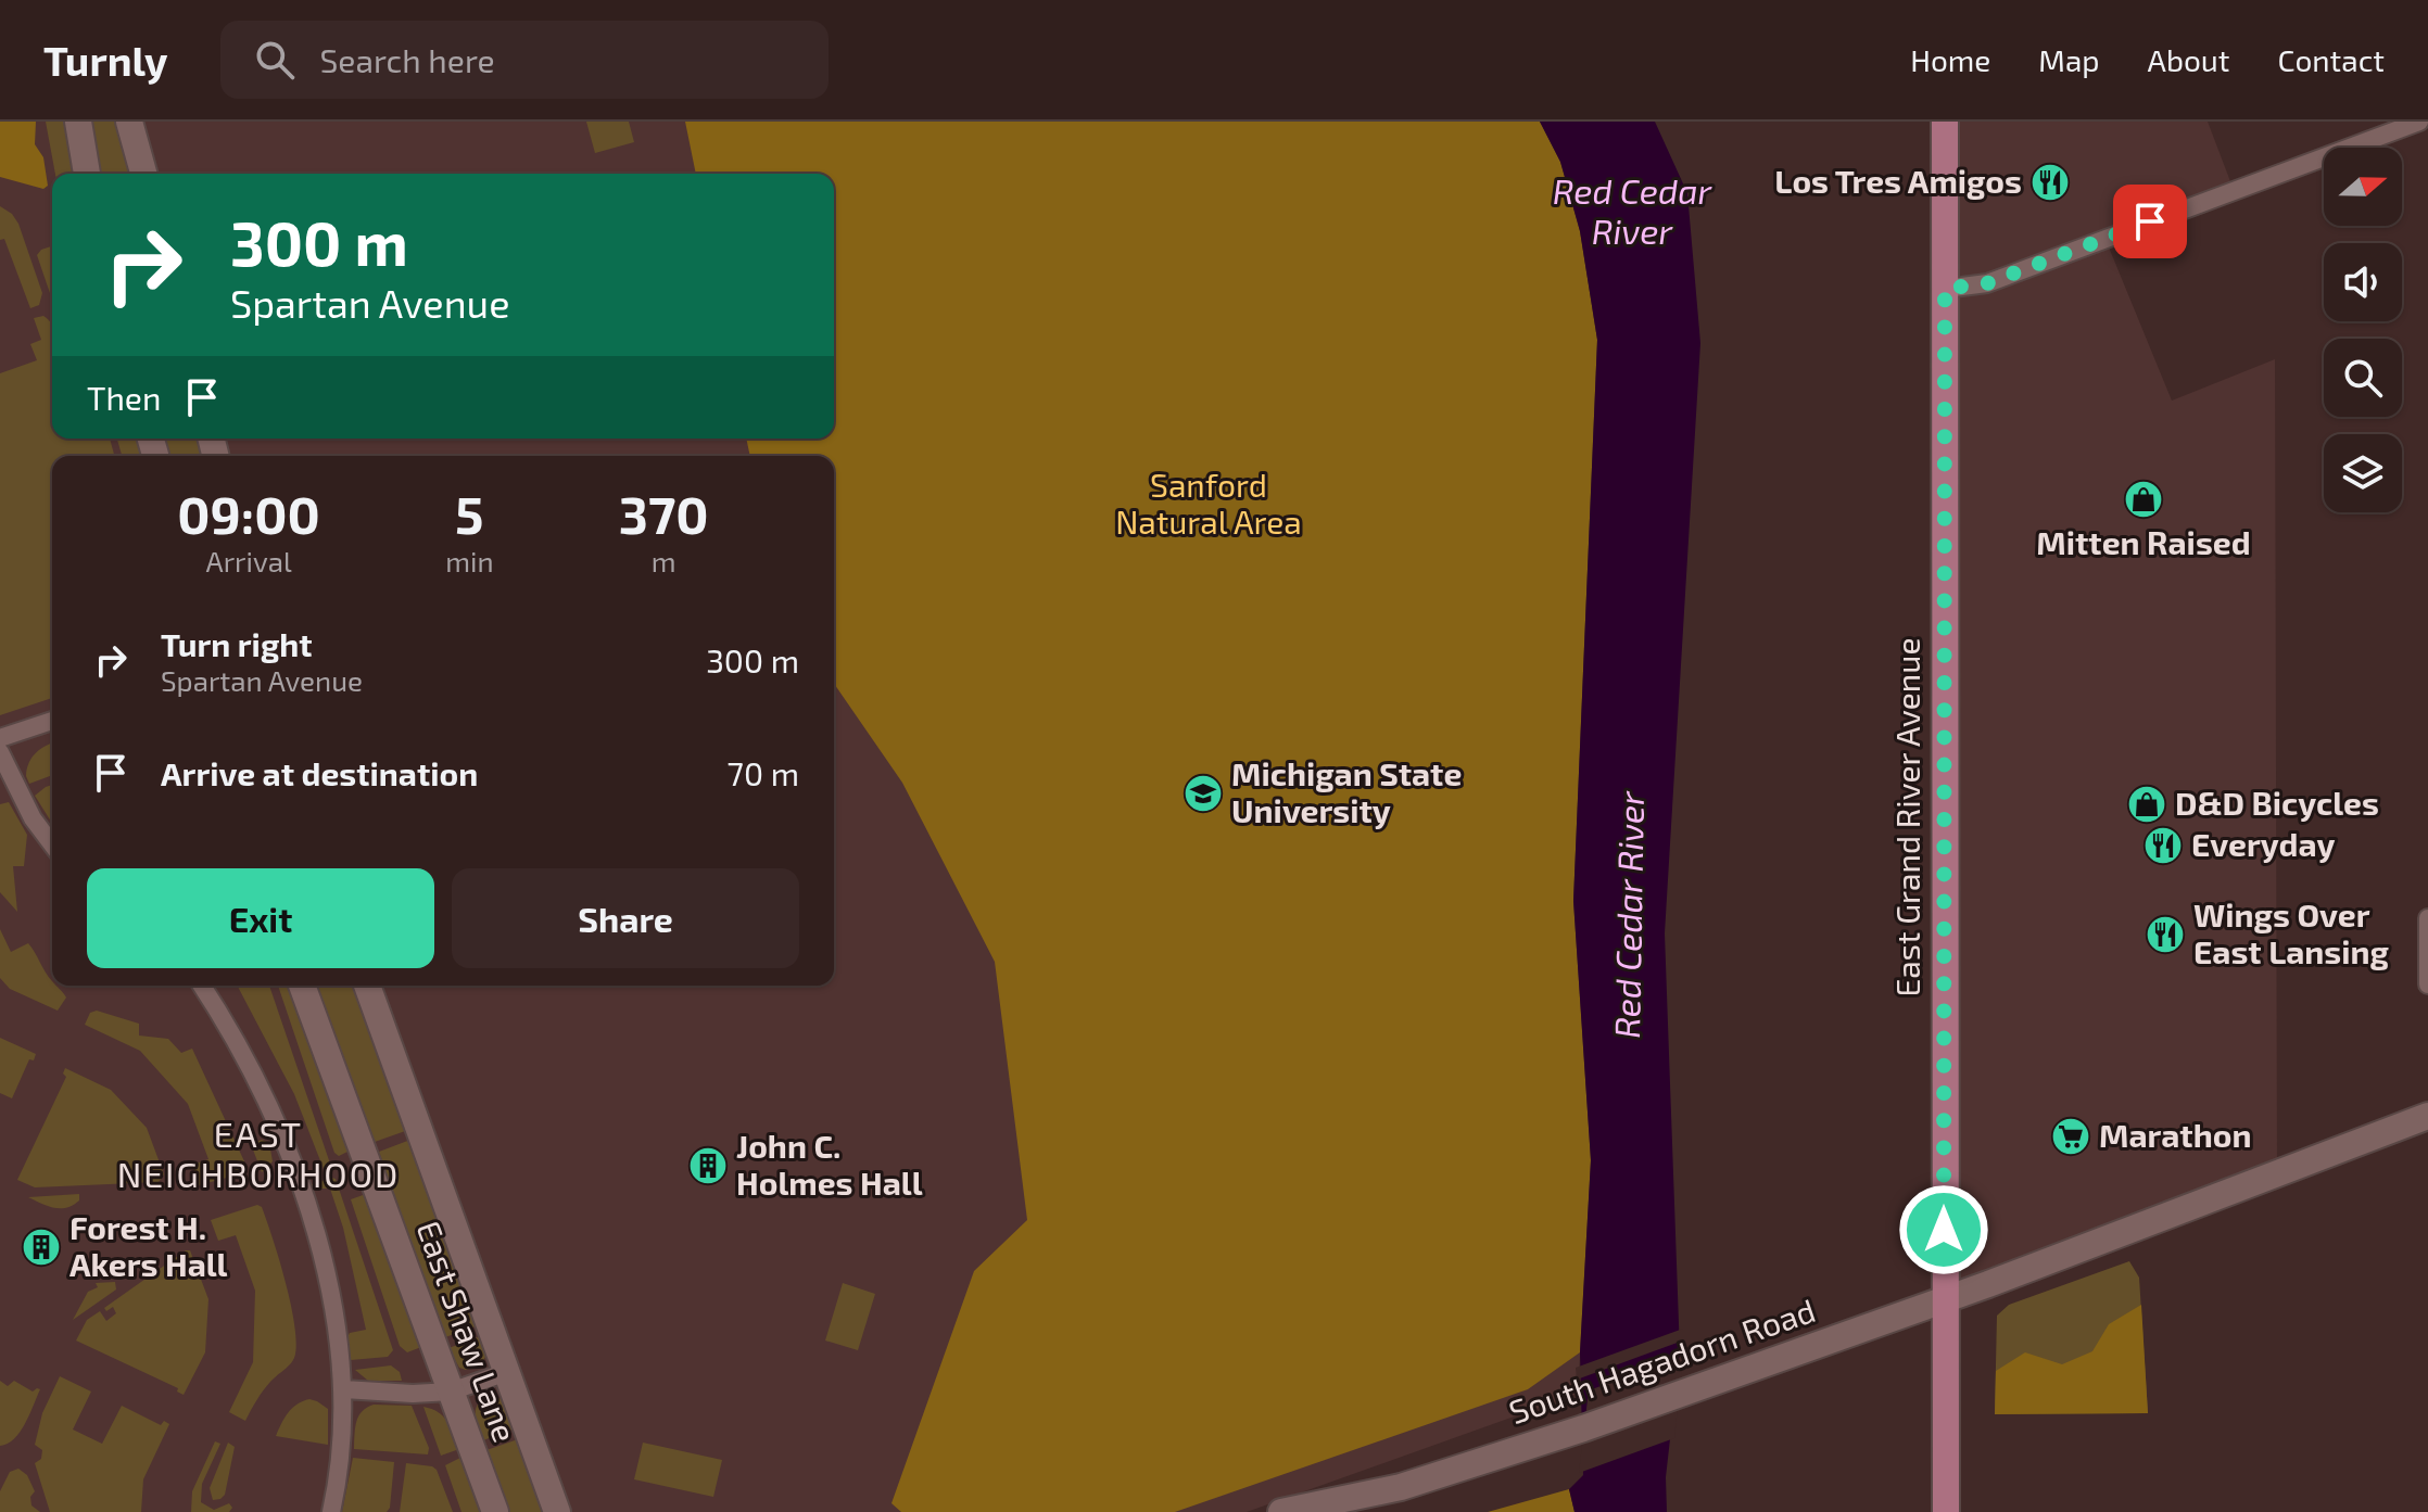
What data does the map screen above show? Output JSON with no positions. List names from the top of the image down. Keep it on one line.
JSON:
{"streets":{"main road":["East Grand River Avenue"],"street":["East Shaw Lane","South Hagadorn Road"]},"crossings":[["East Grand River Avenue","South Hagadorn Road"]],"districts":["EAST NEIGHBORHOOD"],"water":["Red Cedar River"],"parks":["Sanford Natural Area"],"places":{"restaurant":["Los Tres Amigos","Everyday","Wings Over East Lansing"],"shop":["Mitten Raised","D&D Bicycles"],"school or university":["Michigan State University"],"supermarket":["Marathon"],"building":["John C. Holmes Hall","Forest H. Akers Hall"]},"north":"right","page":{"header":"Turnly","search":"Search here","nav":["Home","Map","About","Contact"],"turn":["300 m","Spartan Avenue"],"then":"Then","eta":["09:00","Arrival","5","min","370","m"],"list":[{"name":"Turn right","note":"Spartan Avenue","value":"300 m"},{"name":"Arrive at destination","value":"70 m"}],"buttons":["Exit","Share"]}}
